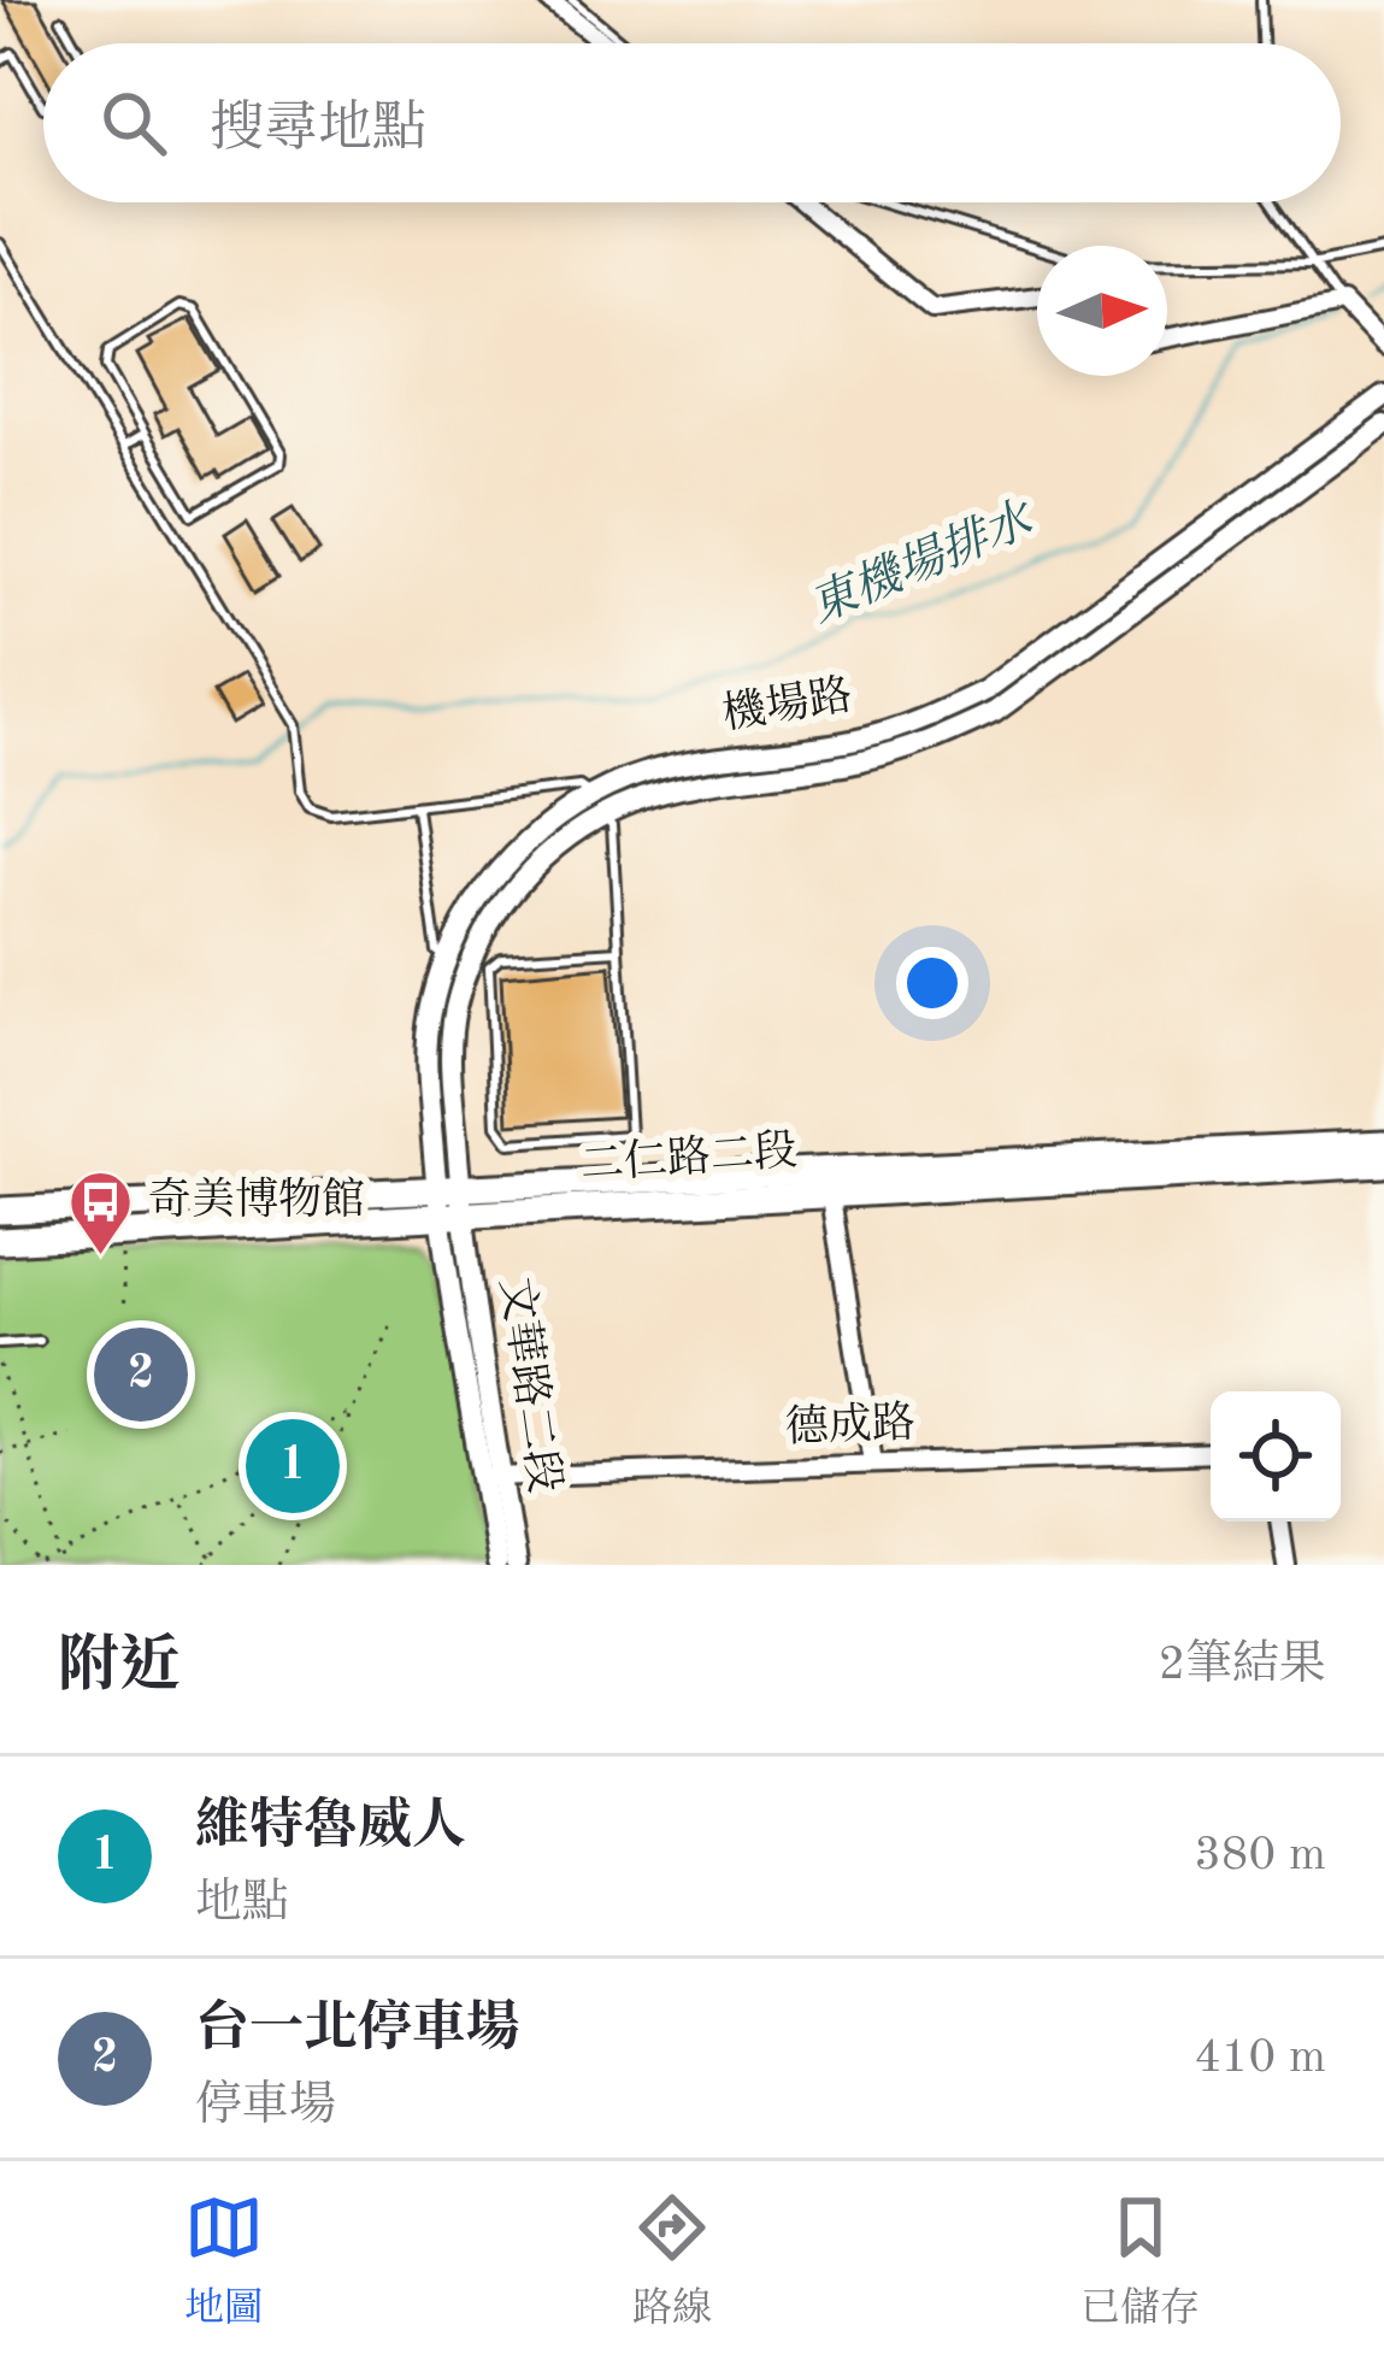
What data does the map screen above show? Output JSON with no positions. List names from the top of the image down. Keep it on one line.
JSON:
{"streets":{"main road":["二仁路二段"],"street":["機場路","文華路二段","德成路"]},"crossings":[["機場路","二仁路二段"],["機場路","文華路二段"],["二仁路二段","文華路二段"],["文華路二段","德成路"]],"water":["東機場排水"],"places":{"bus stop":["奇美博物館"]},"north":"right","page":{"search":"搜尋地點","pins":["2","1"],"heading":["附近","2筆結果"],"list":[{"mark":"1","name":"維特魯威人","note":"地點","value":"380 m"},{"mark":"2","name":"台一北停車場","note":"停車場","value":"410 m"}],"nav":["地圖","路線","已儲存"]}}
